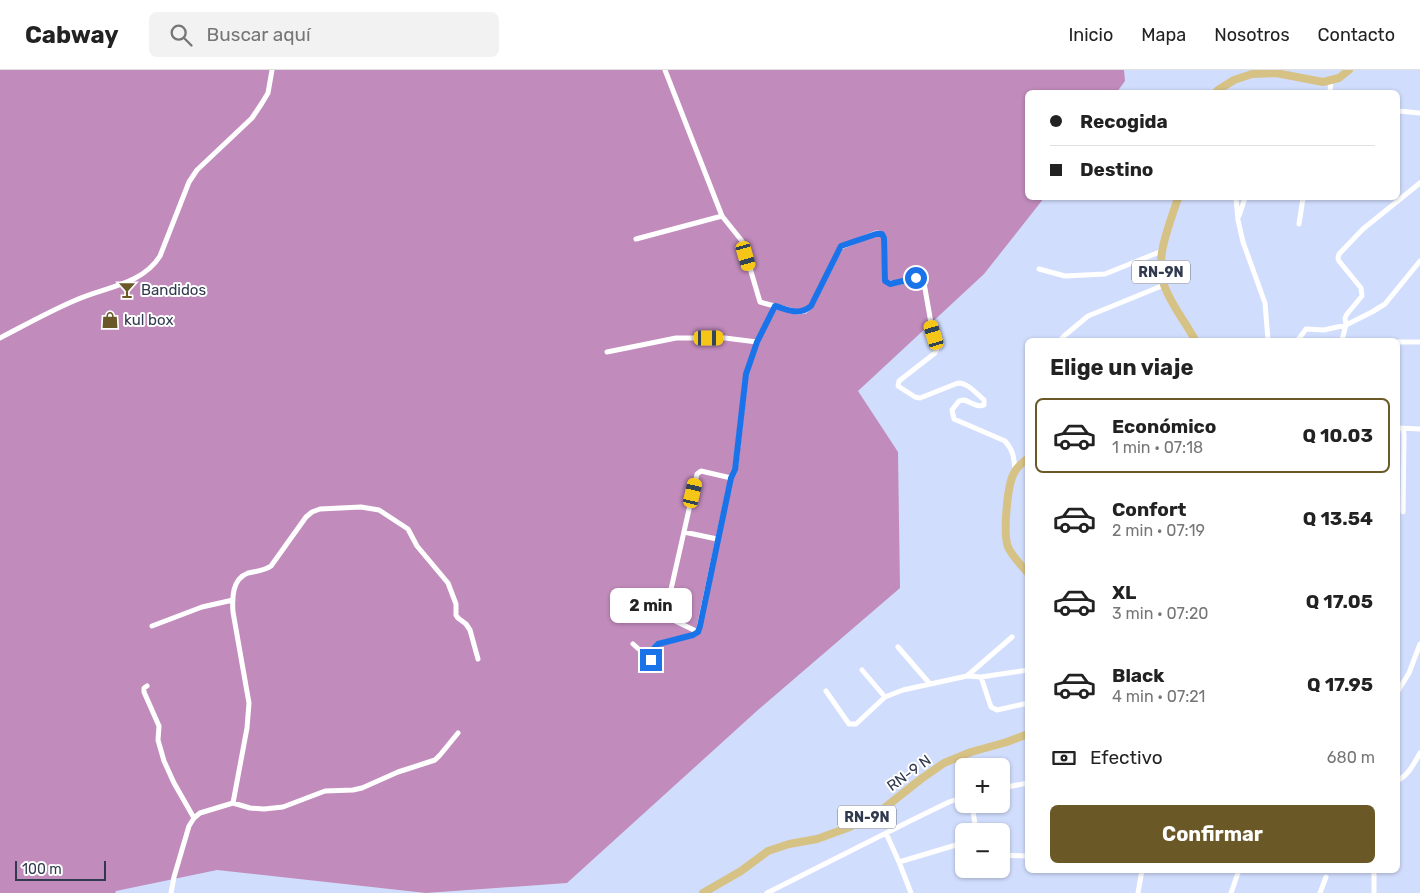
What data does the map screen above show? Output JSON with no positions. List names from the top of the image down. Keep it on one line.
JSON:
{"streets":{"main road":["RN-9N","RN-9 N"]},"places":{"bar":["Bandidos"],"shop":["kul box"]},"scale_bar":"100 m","page":{"header":"Cabway","search":"Buscar aquí","nav":["Inicio","Mapa","Nosotros","Contacto"],"banner":["Recogida","Destino"],"heading":"Elige un viaje","list":[{"name":"Económico","note":"1 min · 07:18","value":"Q 10.03"},{"name":"Confort","note":"2 min · 07:19","value":"Q 13.54"},{"name":"XL","note":"3 min · 07:20","value":"Q 17.05"},{"name":"Black","note":"4 min · 07:21","value":"Q 17.95"}],"bubble":"2 min","pay":["Efectivo","680 m"],"map_buttons":["+","−"],"buttons":"Confirmar","scale":"100 m"}}
